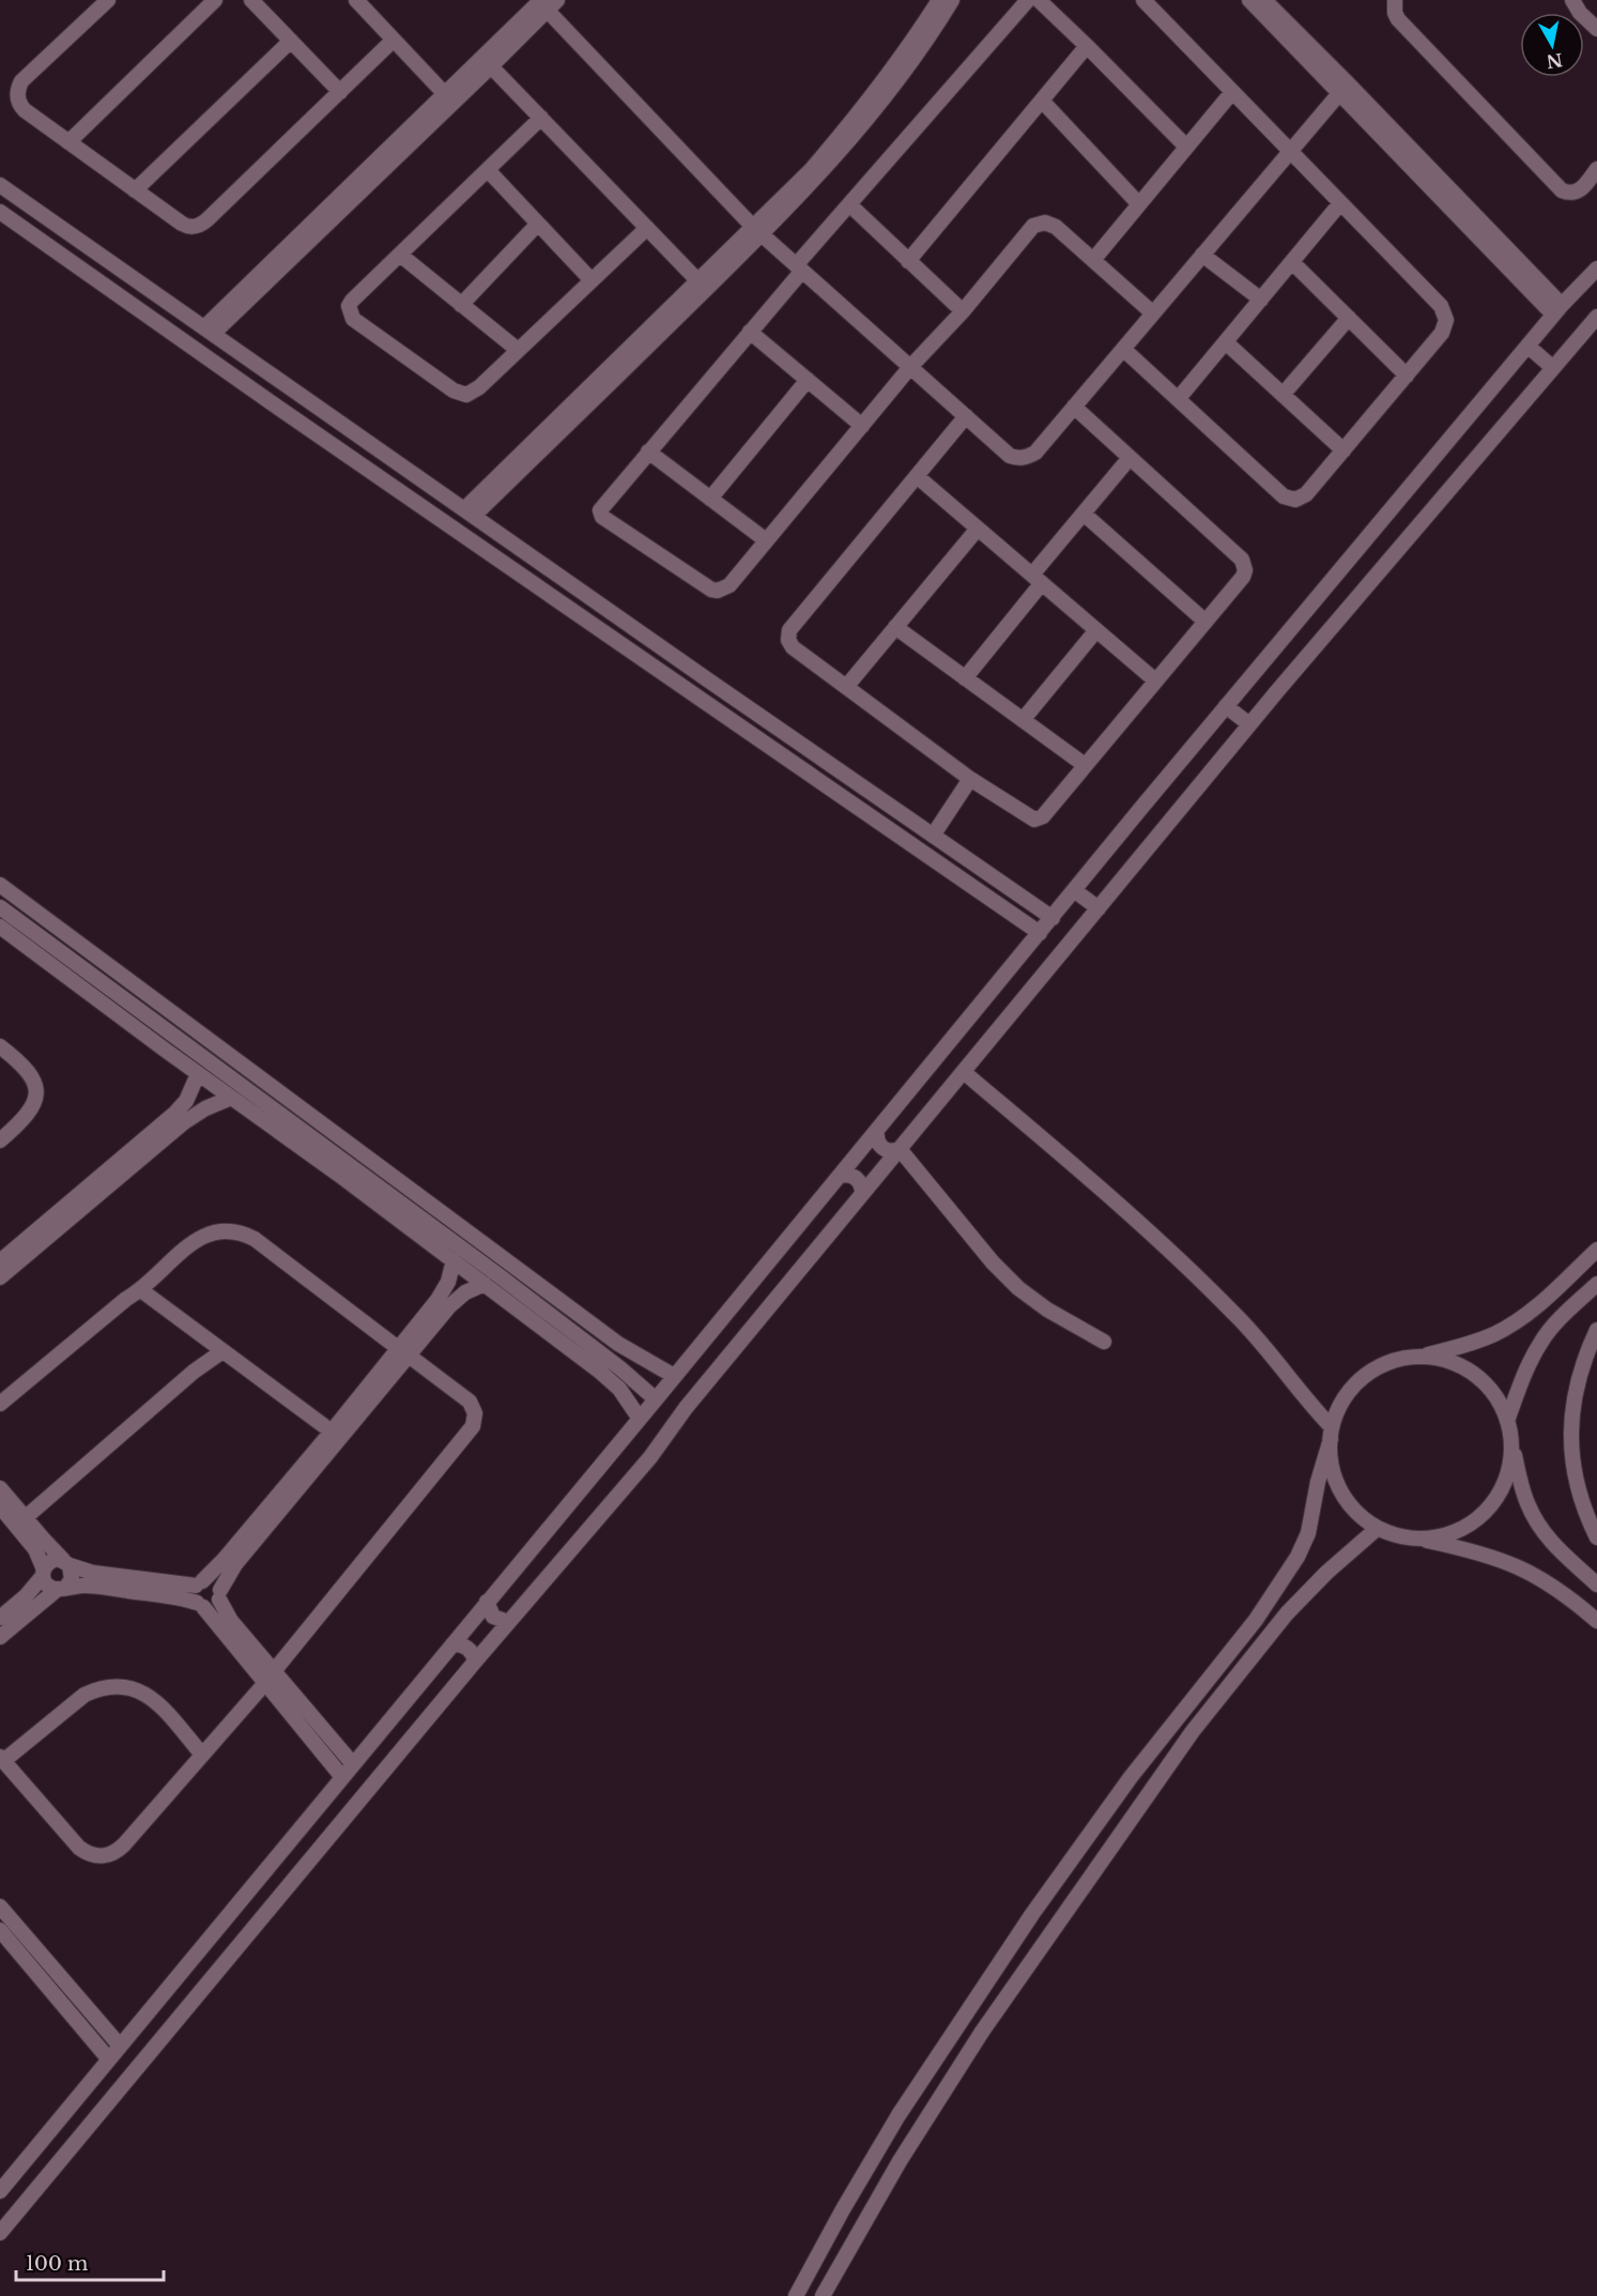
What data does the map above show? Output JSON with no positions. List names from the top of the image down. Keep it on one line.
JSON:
{"scale_bar":"100 m","north":"bottom"}
